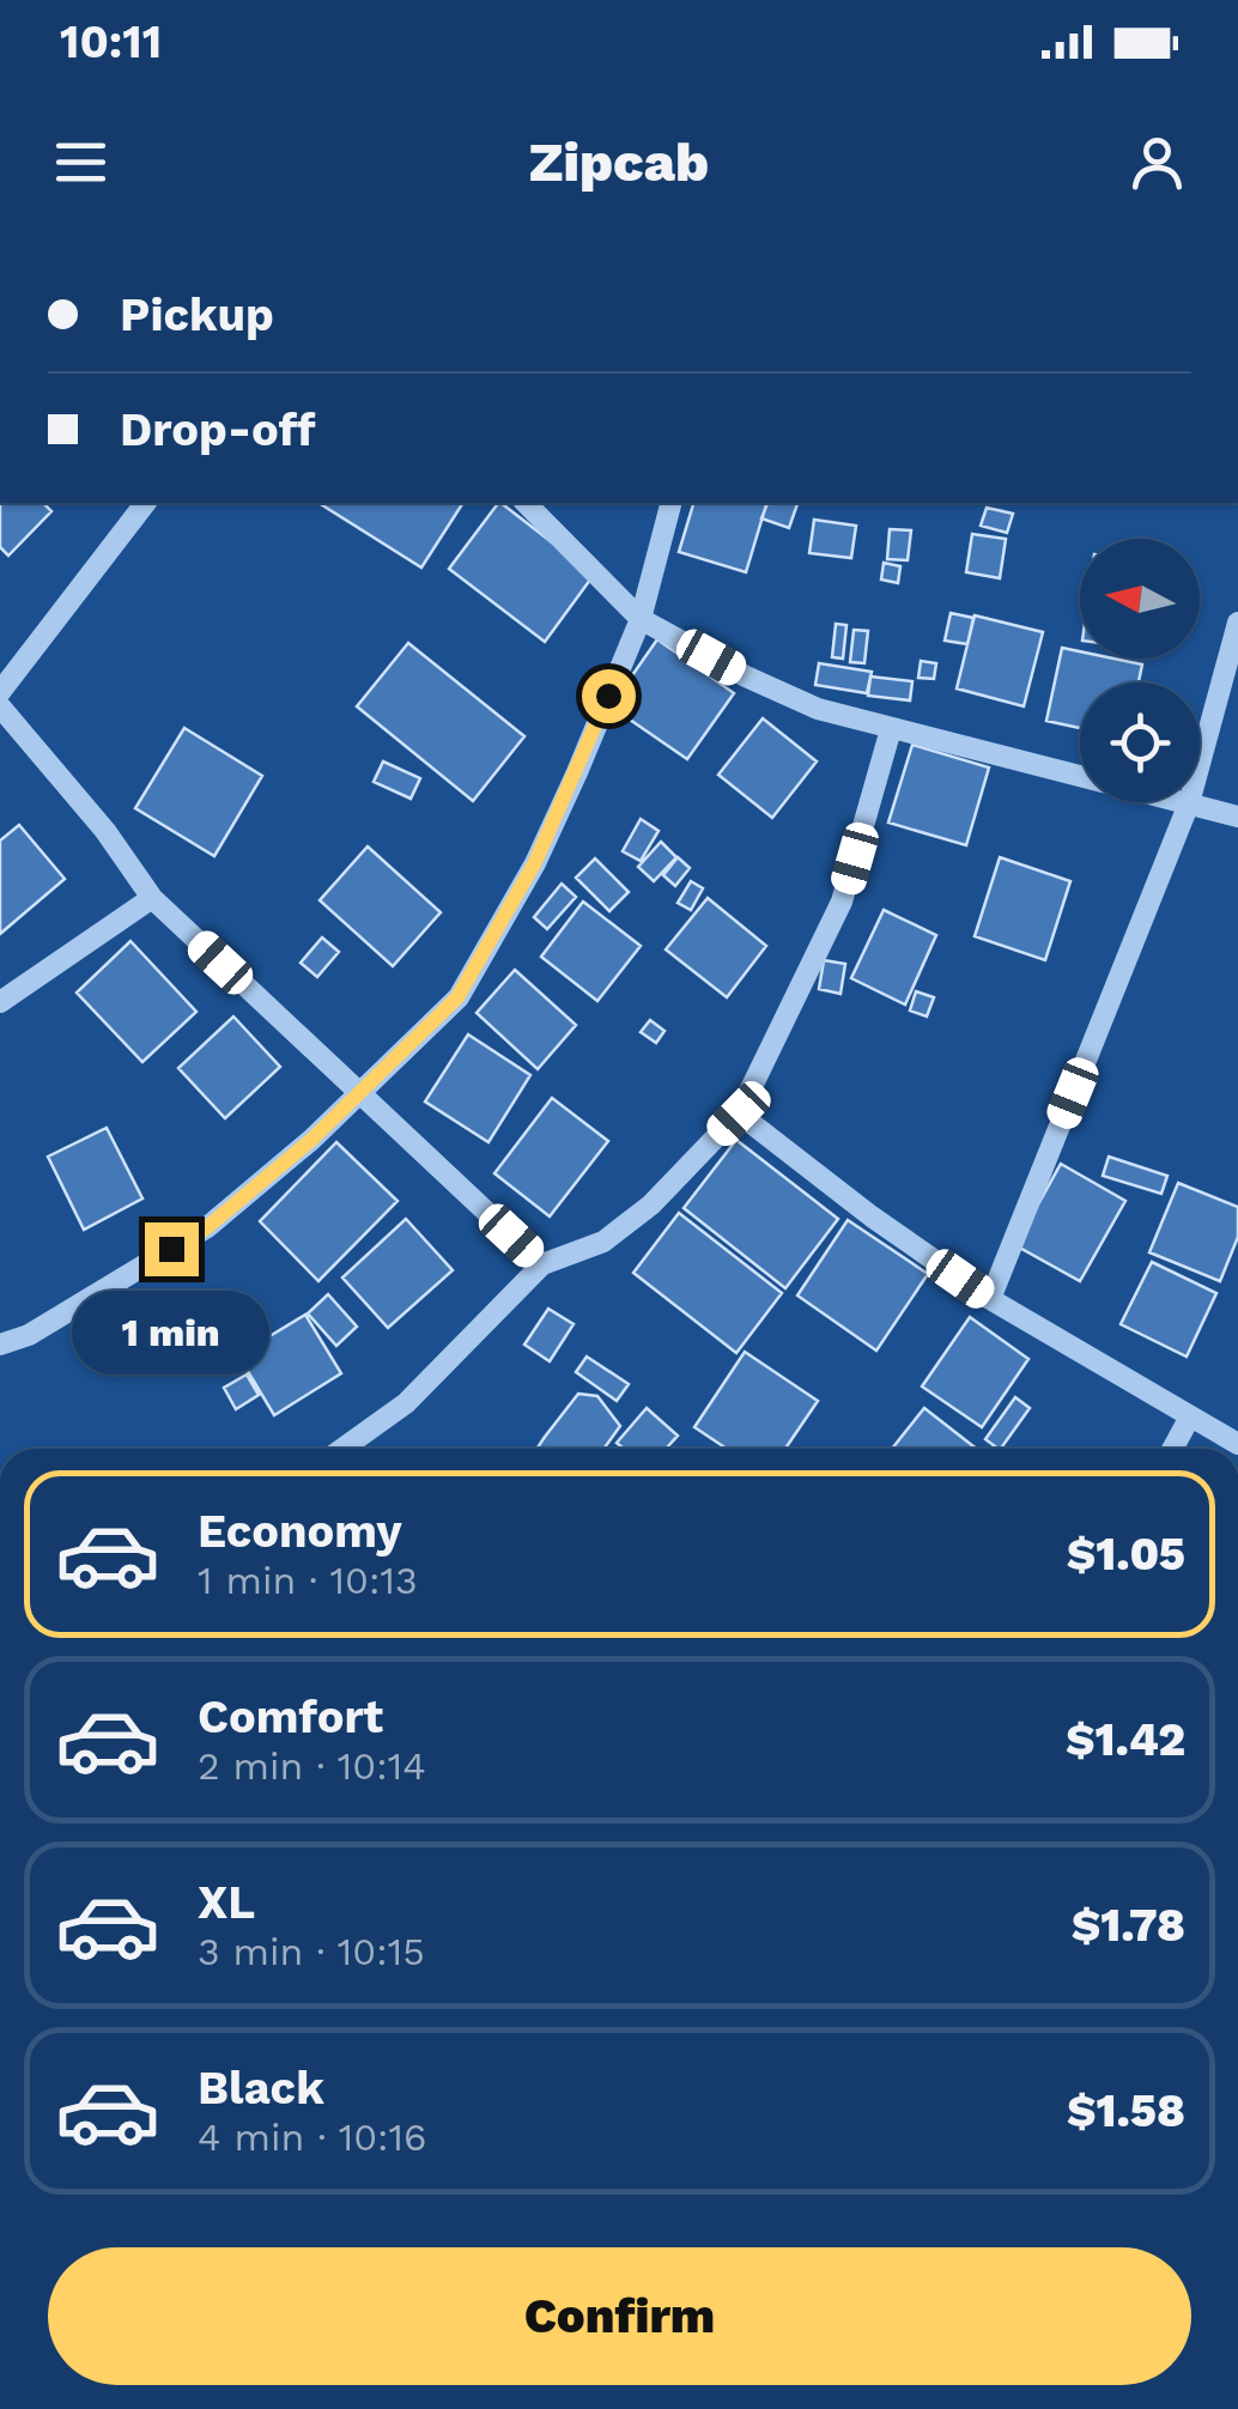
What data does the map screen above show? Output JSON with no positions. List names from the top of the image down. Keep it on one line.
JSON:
{"north":"left","page":{"status":"10:11","header":"Zipcab","banner":["Pickup","Drop-off"],"bubble":"1 min","list":[{"name":"Economy","note":"1 min · 10:13","value":"$1.05"},{"name":"Comfort","note":"2 min · 10:14","value":"$1.42"},{"name":"XL","note":"3 min · 10:15","value":"$1.78"},{"name":"Black","note":"4 min · 10:16","value":"$1.58"}],"buttons":"Confirm"}}
